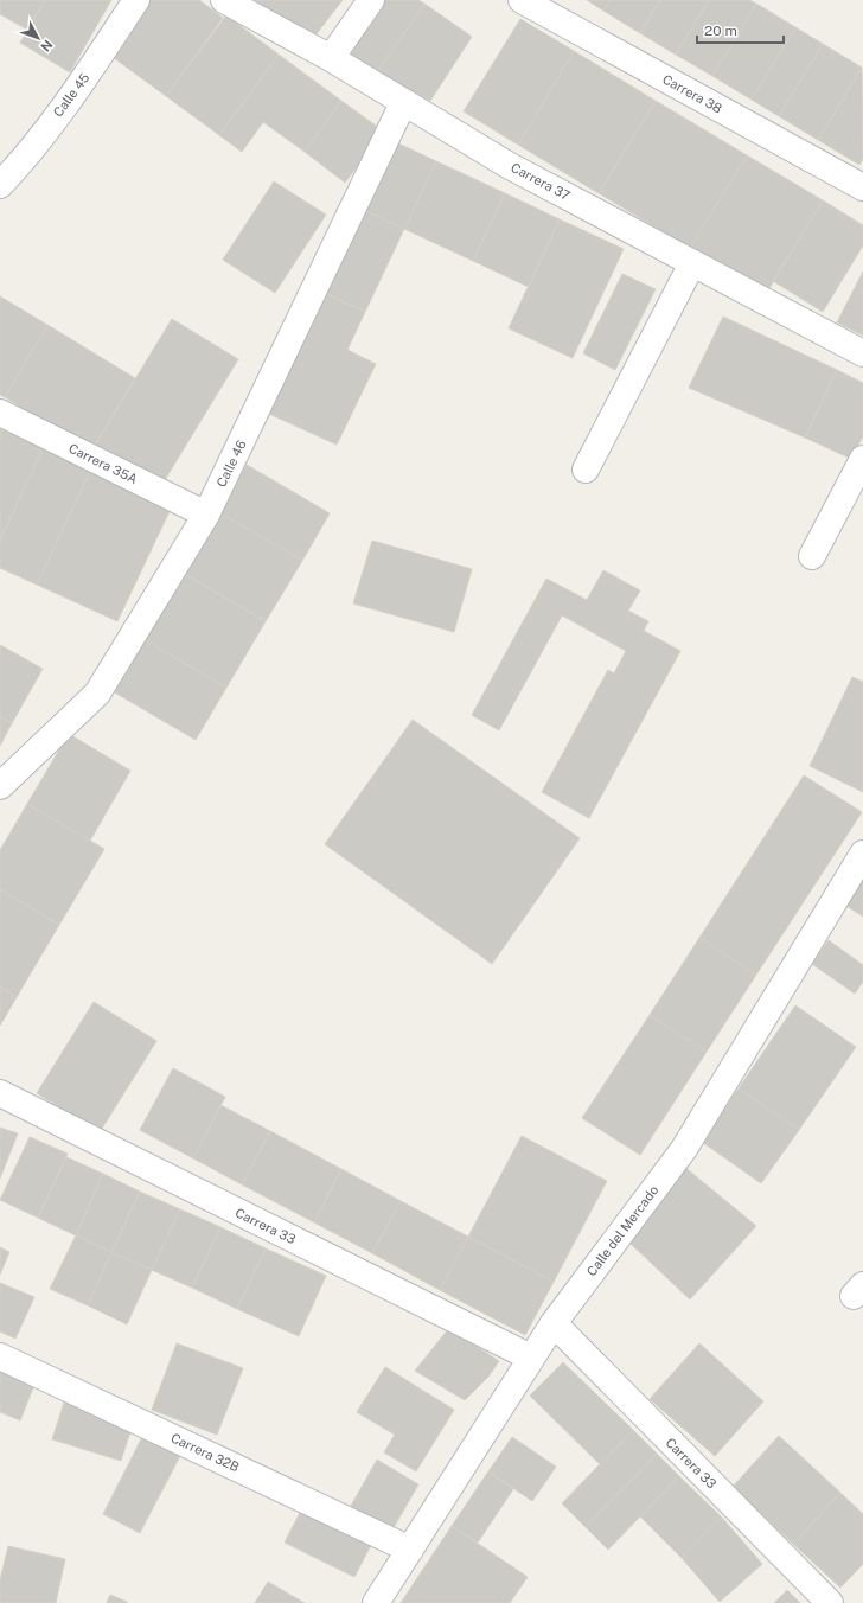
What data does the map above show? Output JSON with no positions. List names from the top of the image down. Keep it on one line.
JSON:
{"streets":{"street":["Carrera 38","Calle 45","Carrera 37","Carrera 35A","Calle 46","Carrera 33","Calle del Mercado","Carrera 32B"]},"crossings":[["Carrera 37","Calle 46"],["Carrera 35A","Calle 46"],["Carrera 33","Calle del Mercado"],["Calle del Mercado","Carrera 32B"]],"scale_bar":"20 m","north":"bottom right"}
